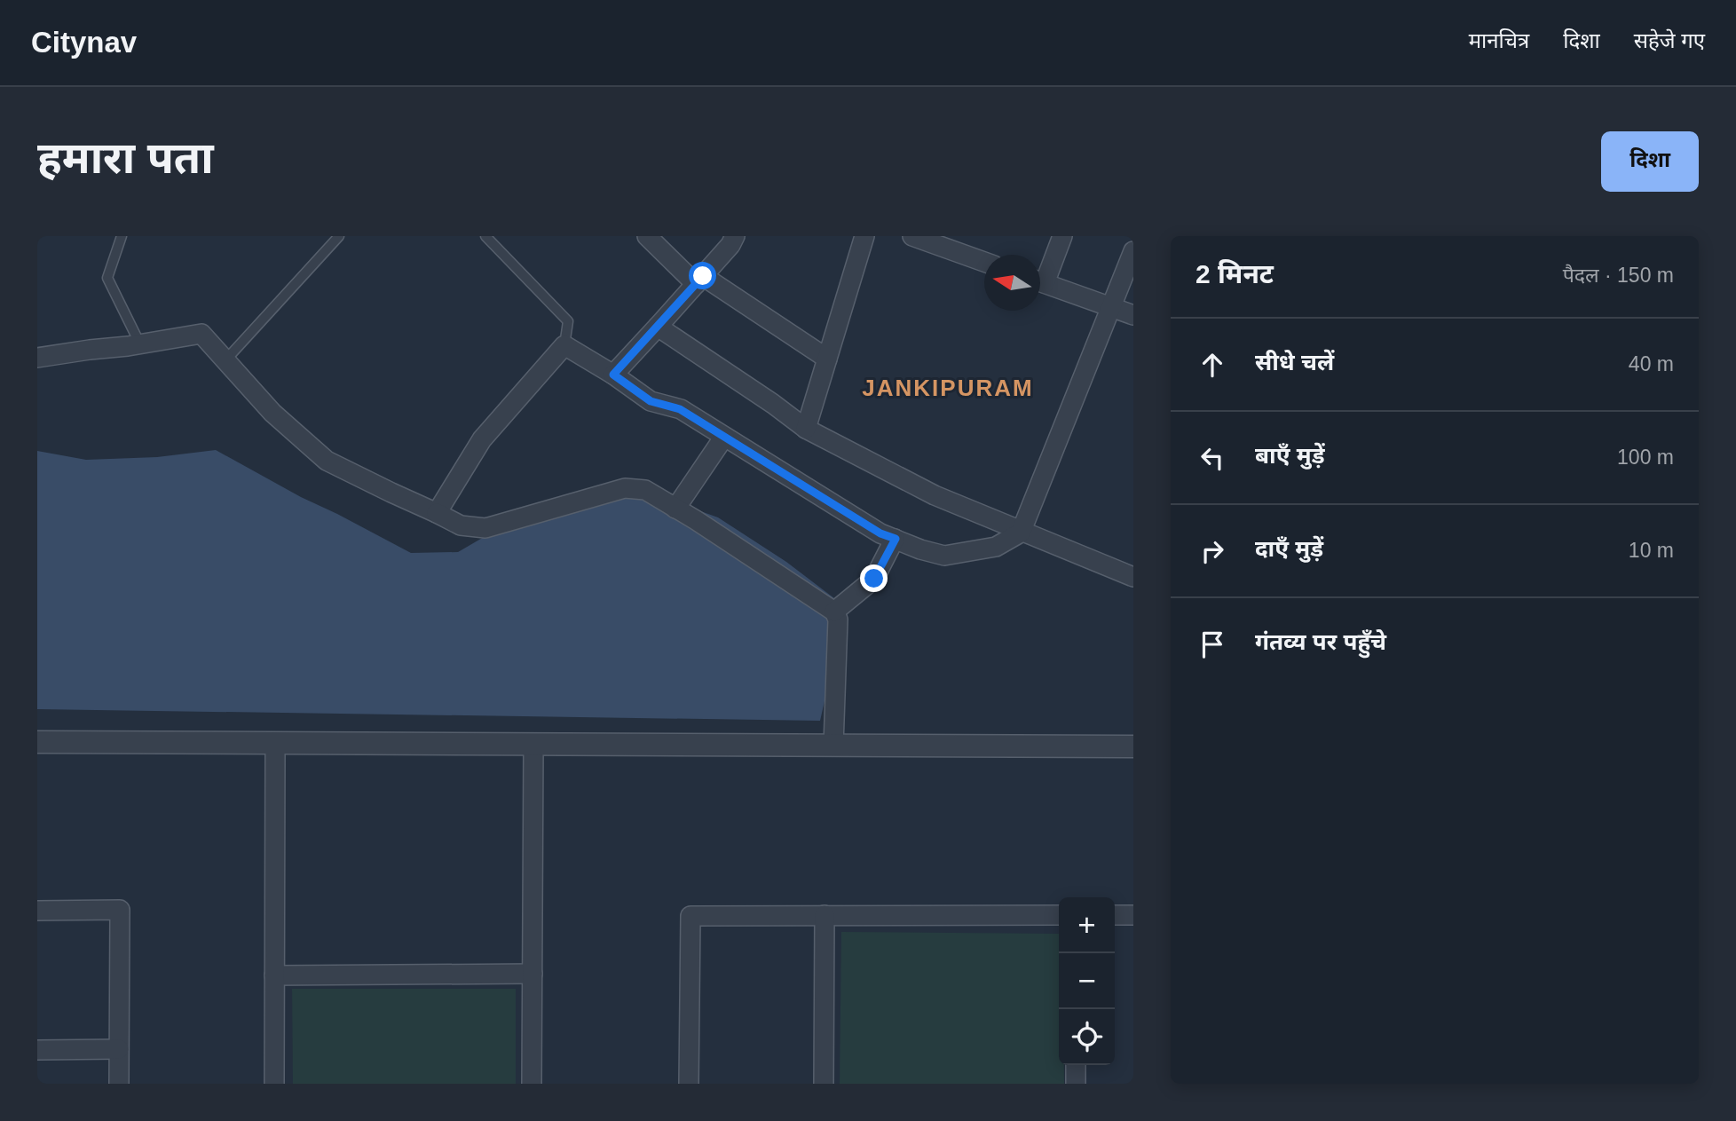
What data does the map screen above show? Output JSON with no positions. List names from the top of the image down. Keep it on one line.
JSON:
{"districts":["JANKIPURAM"],"north":"left","page":{"header":"Citynav","nav":["मानचित्र","दिशा","सहेजे गए"],"buttons":"दिशा","title":"हमारा पता","heading":["2 मिनट","पैदल · 150 m"],"list":[["सीधे चलें","40 m"],["बाएँ मुड़ें","100 m"],["दाएँ मुड़ें","10 m"],"गंतव्य पर पहुँचे"],"map_buttons":["+","−"]}}
